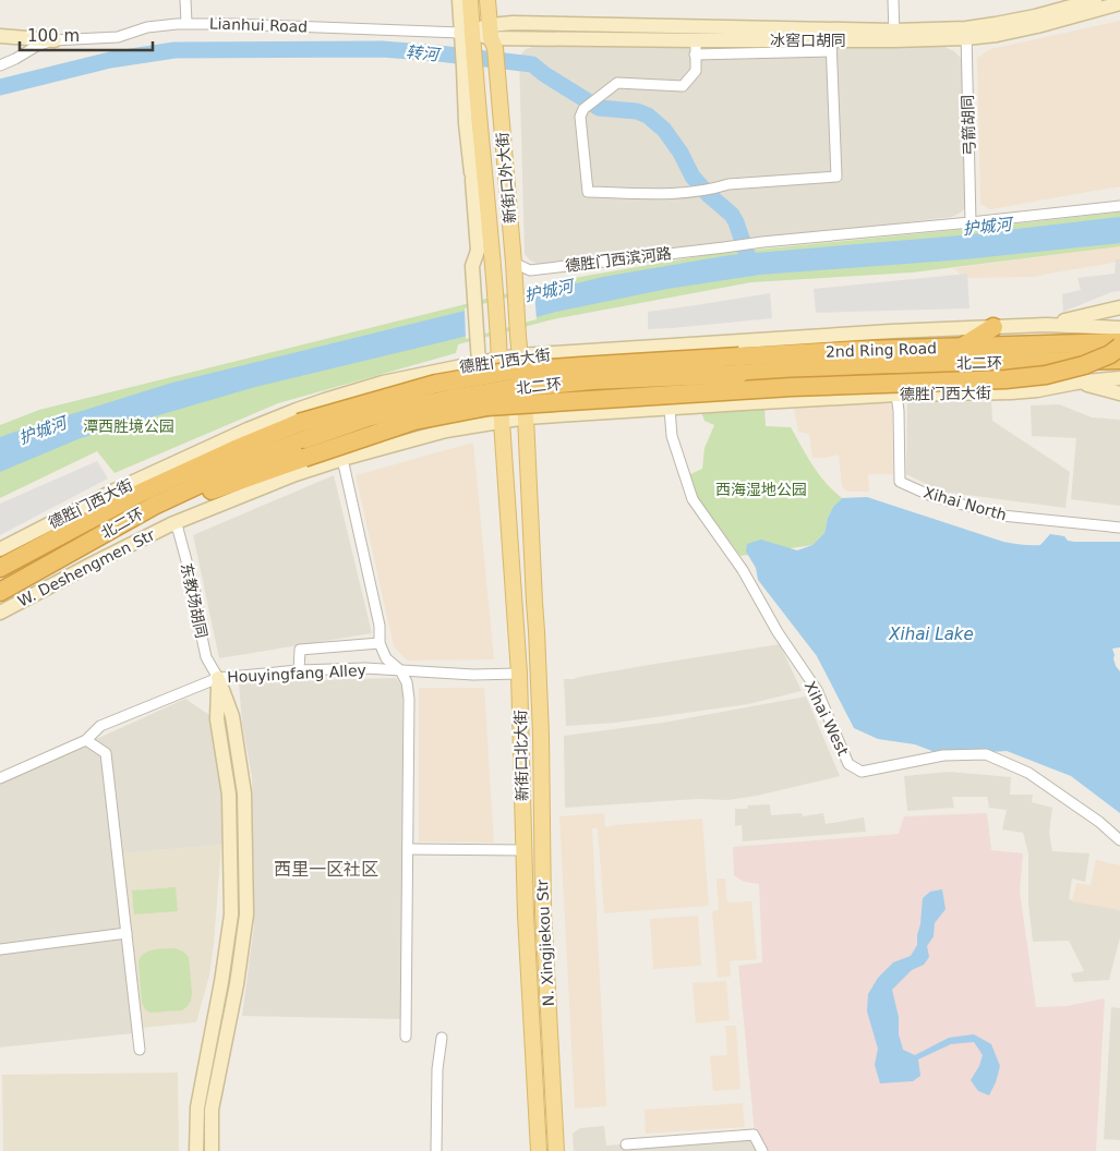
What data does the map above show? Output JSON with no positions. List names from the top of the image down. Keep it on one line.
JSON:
{"streets":{"highway":["2nd Ring Road","北二环"],"main road":["新街口外大街","新街口北大街"],"street":["Lianhui Road","冰窖口胡同","弓箭胡同","德胜门西滨河路","德胜门西大街","Xihai North","W. Deshengmen Str","东教场胡同","Houyingfang Alley","Xihai West"]},"crossings":[["Lianhui Road","新街口外大街"],["冰窖口胡同","弓箭胡同"],["冰窖口胡同","新街口外大街"],["弓箭胡同","德胜门西滨河路"],["新街口外大街","德胜门西滨河路"],["新街口外大街","德胜门西大街"],["新街口外大街","新街口北大街"],["2nd Ring Road","北二环"],["德胜门西大街","Xihai North"],["德胜门西大街","W. Deshengmen Str"],["德胜门西大街","东教场胡同"],["德胜门西大街","Xihai West"],["德胜门西大街","新街口北大街"],["W. Deshengmen Str","东教场胡同"],["东教场胡同","Houyingfang Alley"],["Houyingfang Alley","新街口北大街"]],"districts":["西里一区社区"],"water":["转河","护城河","Xihai Lake"],"parks":["潭西胜境公园","西海湿地公园"],"scale_bar":"100 m"}
